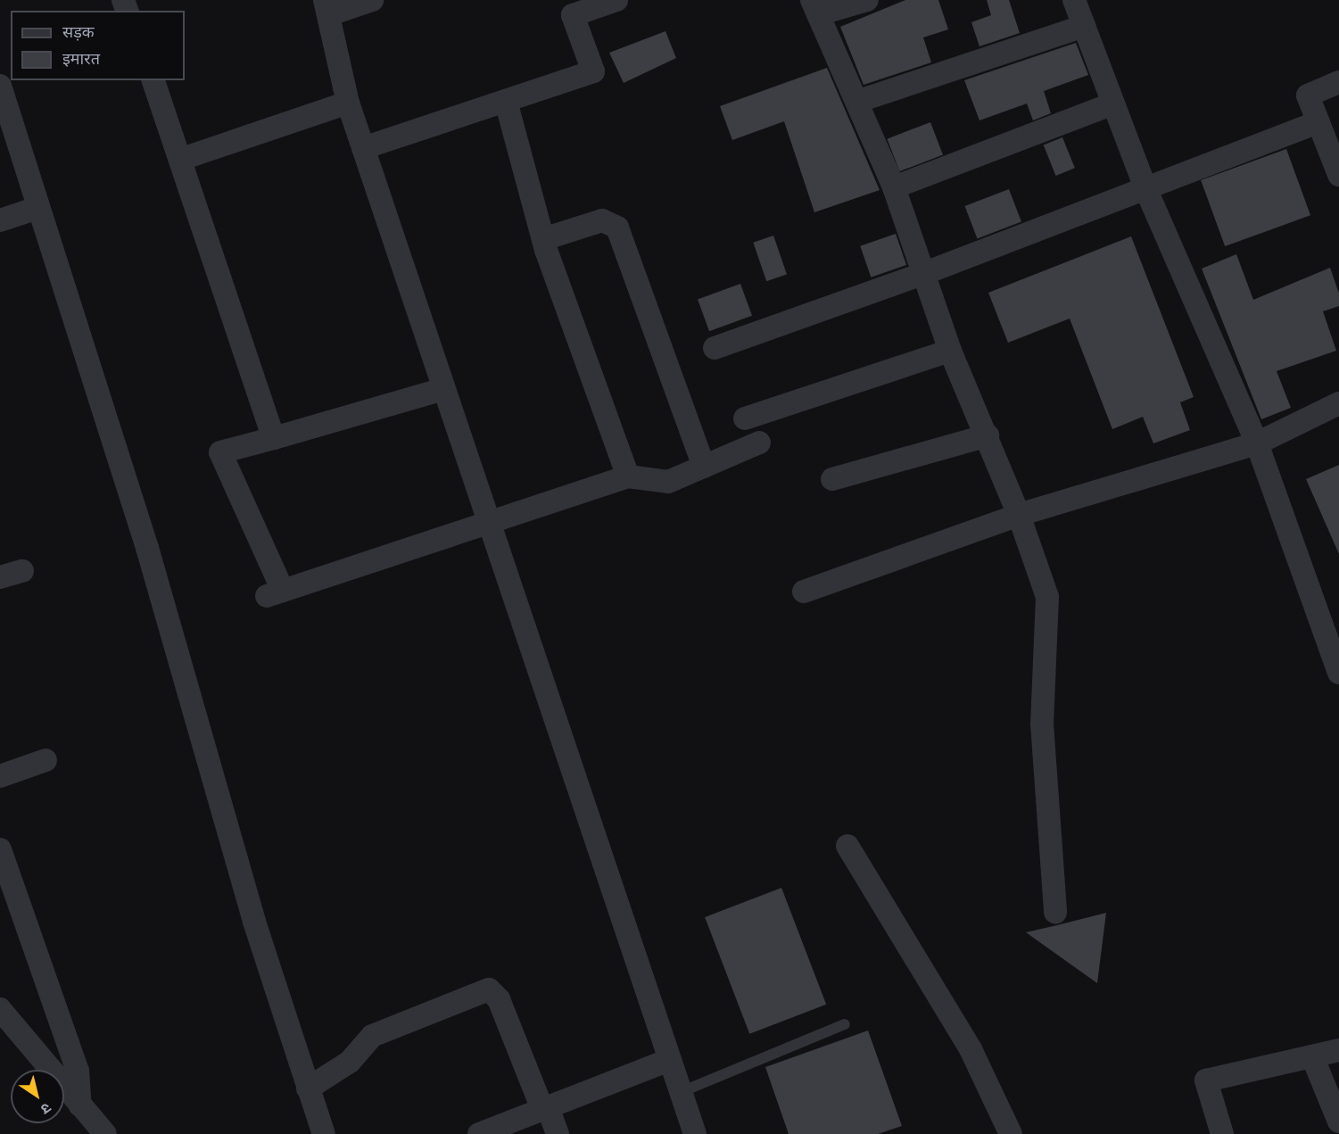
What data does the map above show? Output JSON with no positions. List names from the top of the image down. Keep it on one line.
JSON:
{"legend":["सड़क","इमारत"],"north":"bottom right"}
